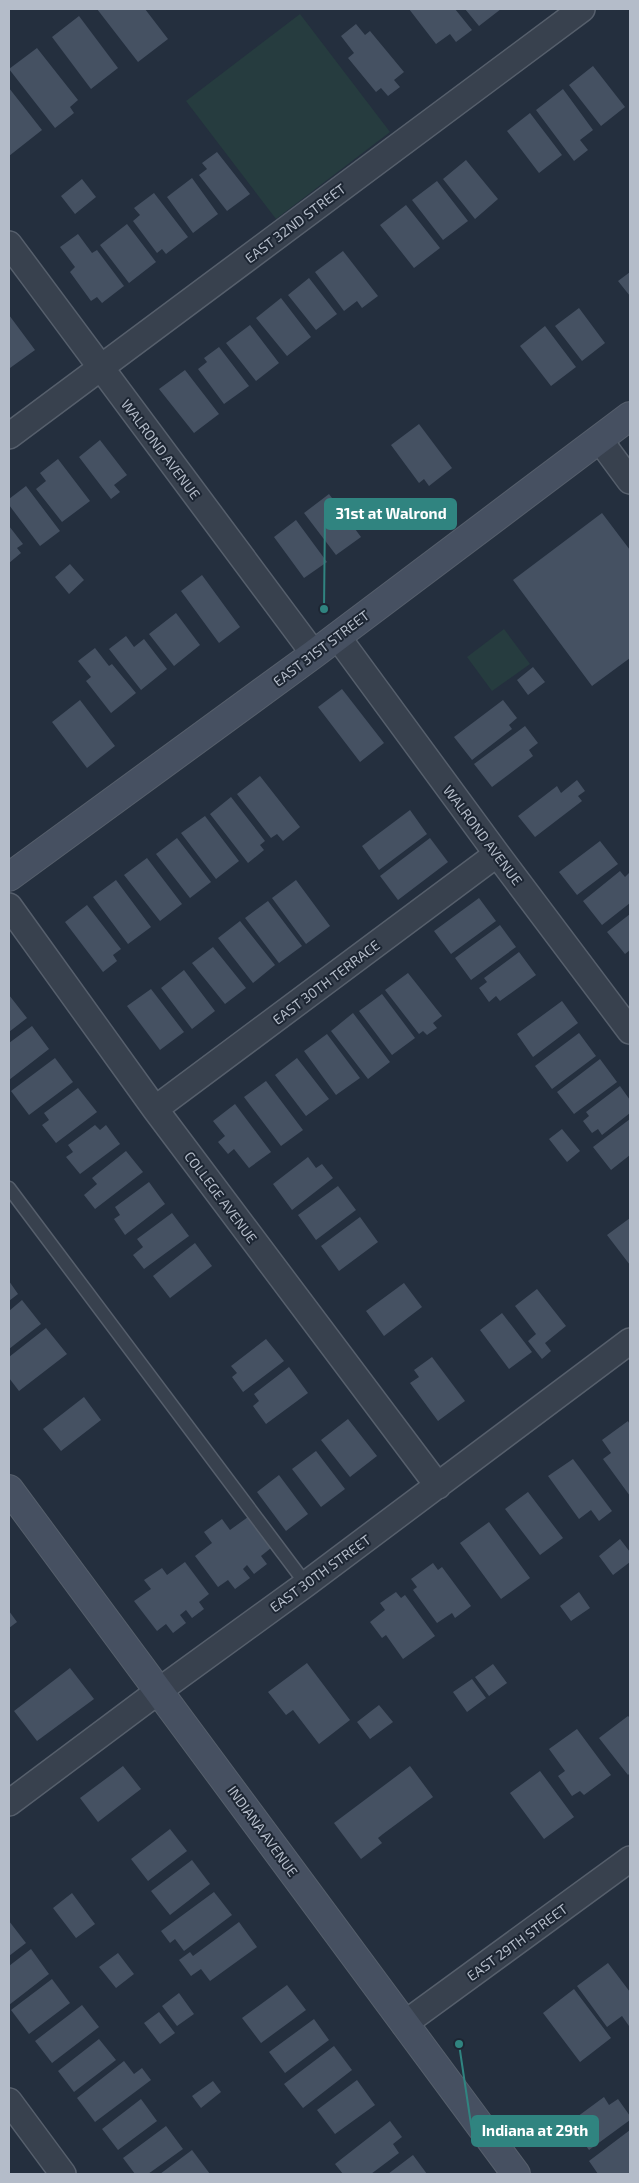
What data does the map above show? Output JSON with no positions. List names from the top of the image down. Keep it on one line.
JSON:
{"streets":{"street":["EAST 32ND STREET","WALROND AVENUE","EAST 31ST STREET","EAST 30TH TERRACE","COLLEGE AVENUE","EAST 30TH STREET","INDIANA AVENUE","EAST 29TH STREET"]},"crossings":[["EAST 32ND STREET","WALROND AVENUE"],["WALROND AVENUE","EAST 31ST STREET"],["WALROND AVENUE","EAST 30TH TERRACE"],["EAST 30TH TERRACE","COLLEGE AVENUE"],["COLLEGE AVENUE","EAST 30TH STREET"],["EAST 30TH STREET","INDIANA AVENUE"],["INDIANA AVENUE","EAST 29TH STREET"]],"places":["31st at Walrond","Indiana at 29th"]}
